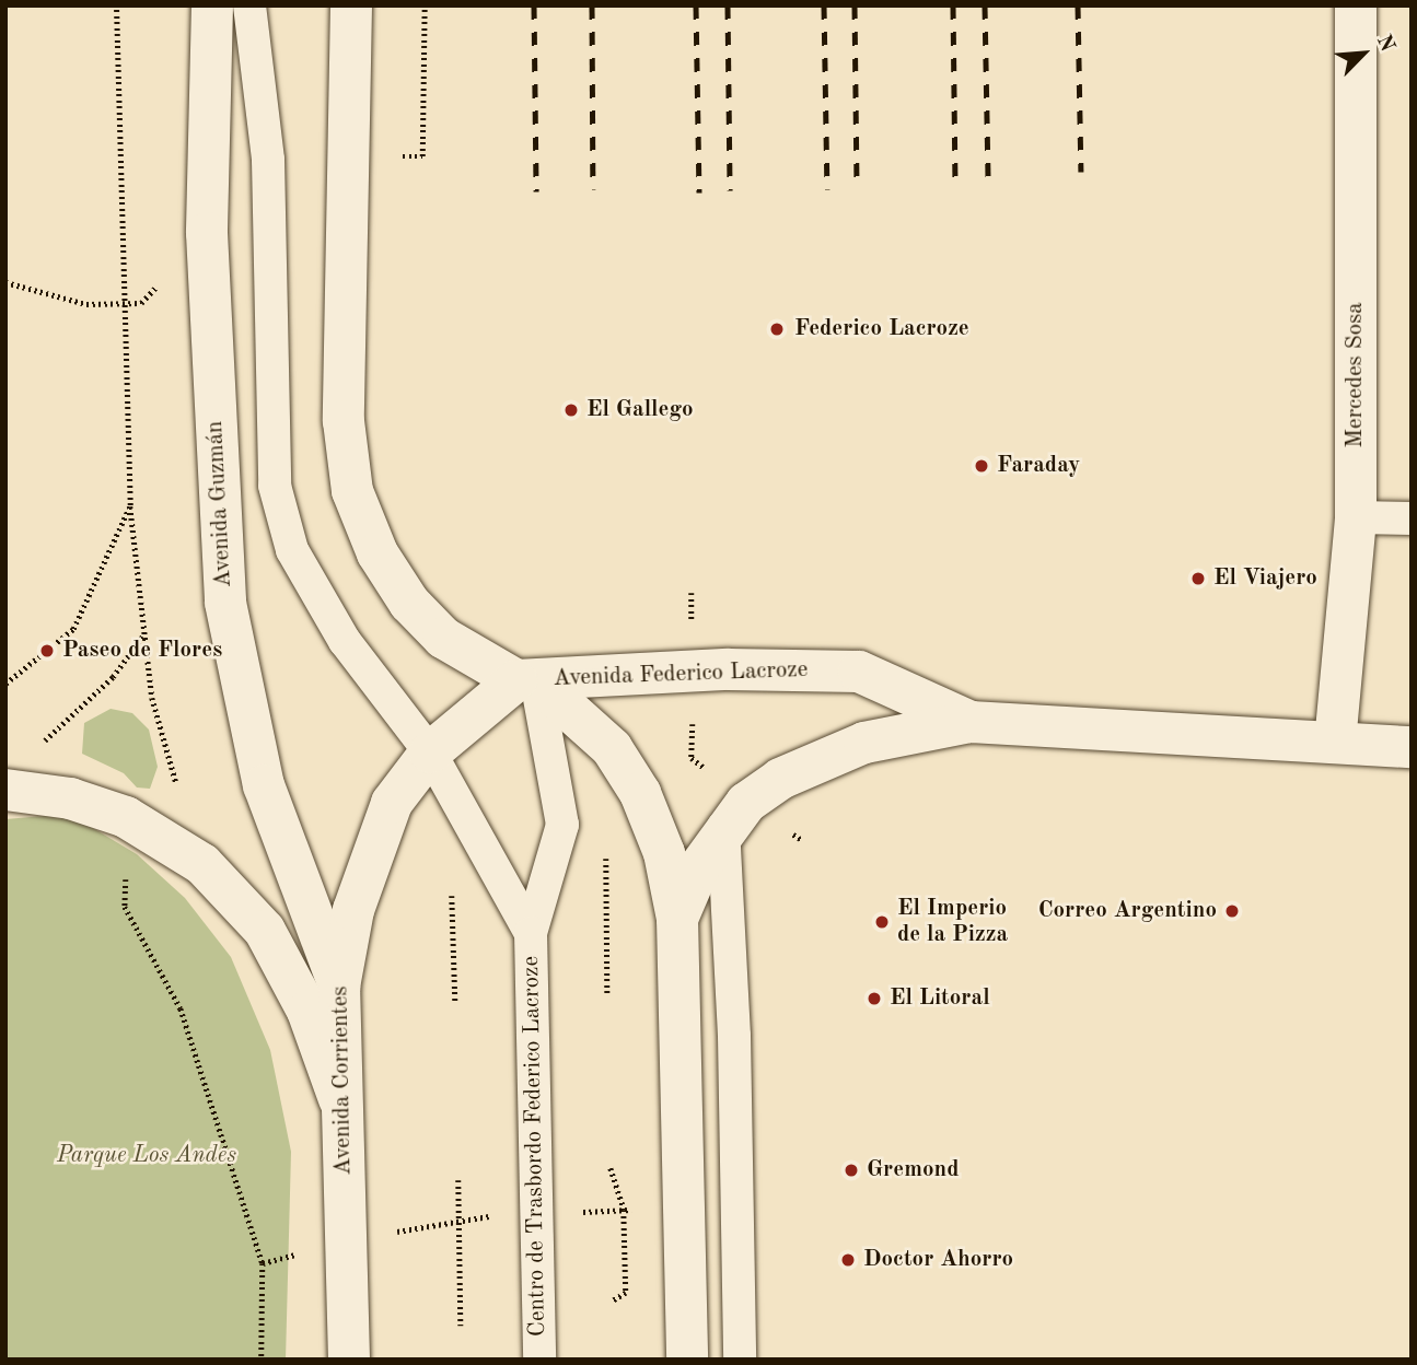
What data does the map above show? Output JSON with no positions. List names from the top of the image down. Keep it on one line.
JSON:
{"streets":{"main road":["Mercedes Sosa","Avenida Guzmán","Avenida Federico Lacroze","Avenida Corrientes"],"lane":["Centro de Trasbordo Federico Lacroze"]},"crossings":[["Mercedes Sosa","Avenida Federico Lacroze"],["Avenida Guzmán","Avenida Corrientes"],["Avenida Federico Lacroze","Avenida Corrientes"]],"parks":["Parque Los Andes"],"places":["Federico Lacroze","El Gallego","Faraday","El Viajero","Paseo de Flores","Correo Argentino","El Imperio de la Pizza","El Litoral","Gremond","Doctor Ahorro"],"north":"top right"}
